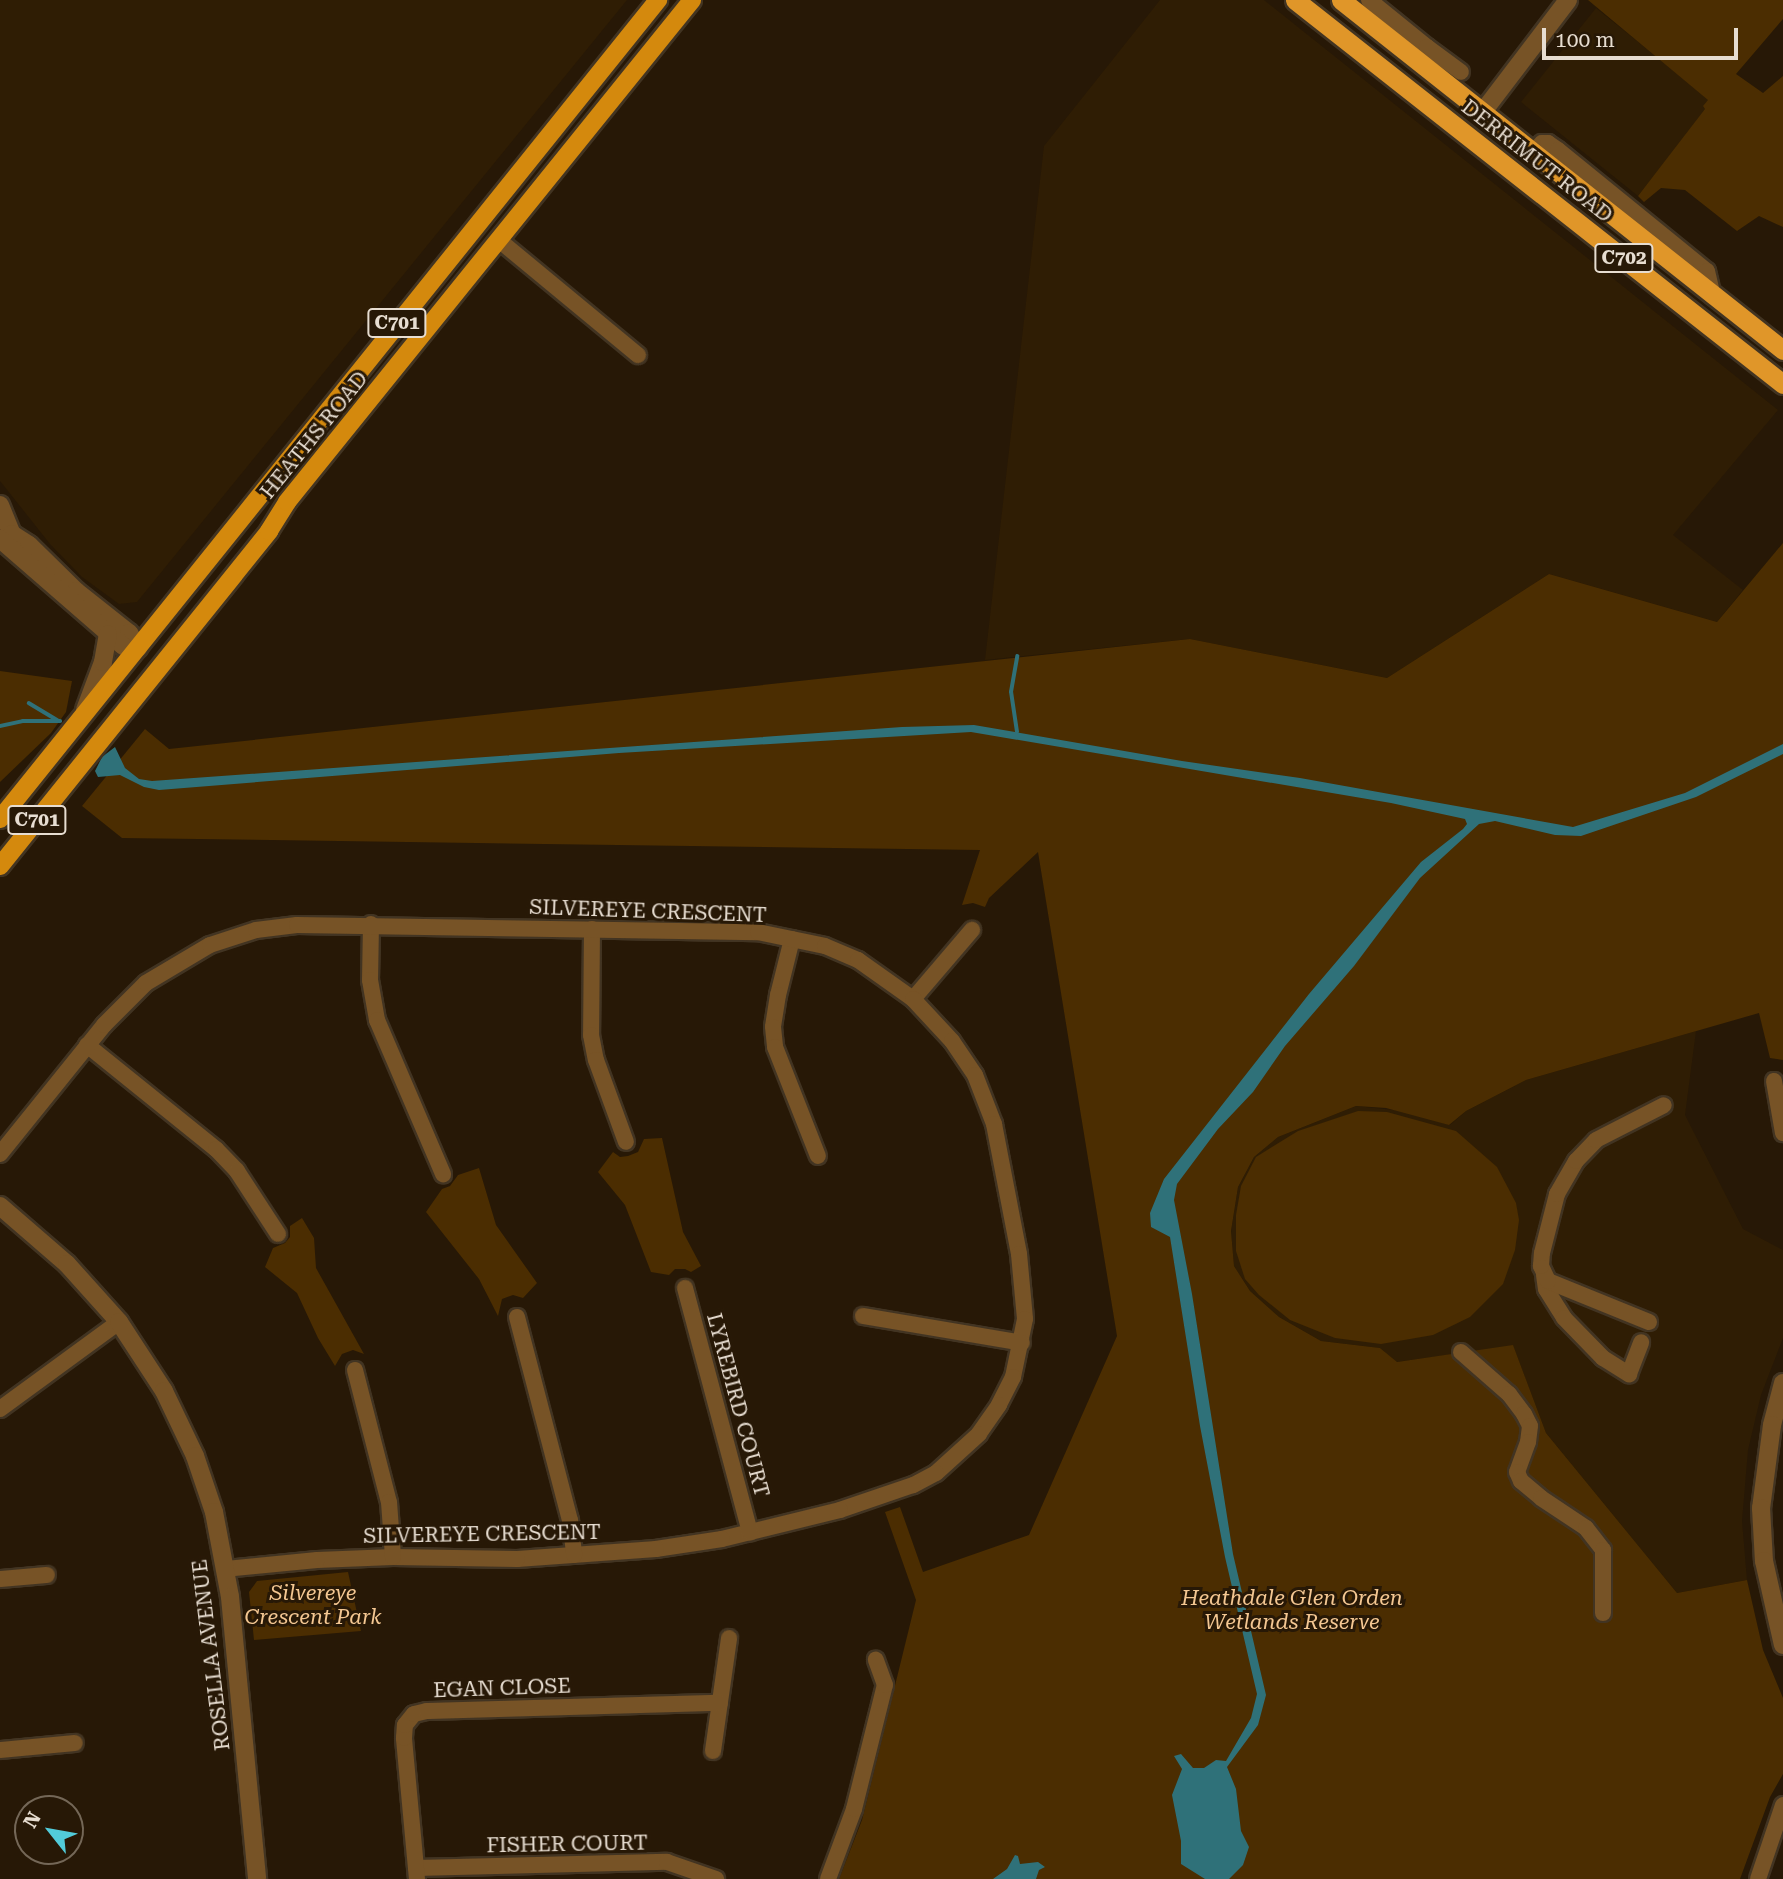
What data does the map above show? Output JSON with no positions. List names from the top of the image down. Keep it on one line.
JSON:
{"streets":{"highway":["DERRIMUT ROAD","C702"],"main road":["C701","HEATHS ROAD"],"street":["SILVEREYE CRESCENT","LYREBIRD COURT","ROSELLA AVENUE","EGAN CLOSE","FISHER COURT"]},"crossings":[["SILVEREYE CRESCENT","LYREBIRD COURT"],["SILVEREYE CRESCENT","ROSELLA AVENUE"],["EGAN CLOSE","FISHER COURT"]],"parks":["Silvereye Crescent Park","Heathdale Glen Orden Wetlands Reserve"],"scale_bar":"100 m","north":"top left"}
